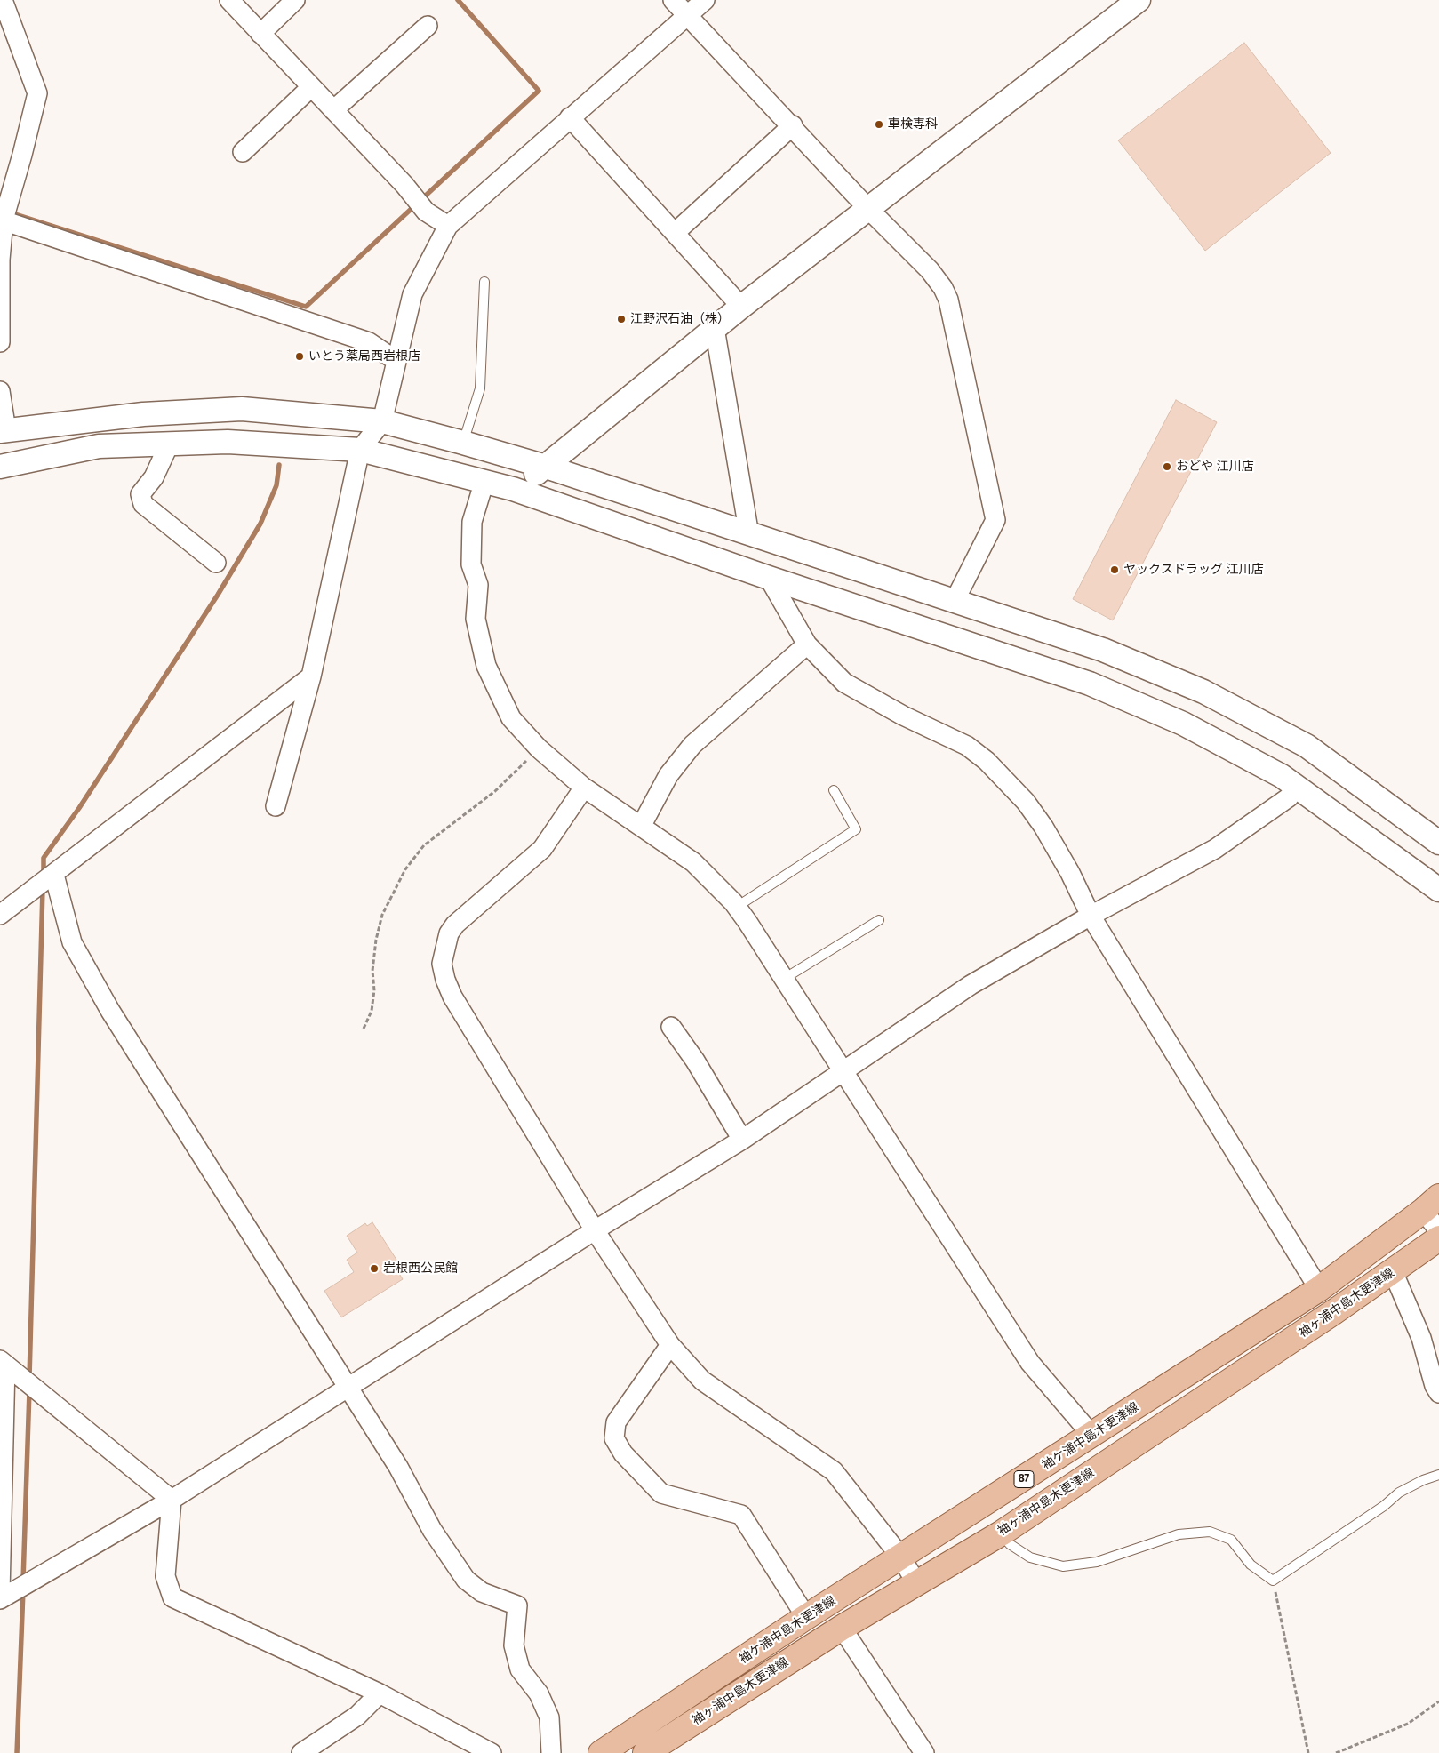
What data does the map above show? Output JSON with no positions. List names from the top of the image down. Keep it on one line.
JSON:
{"streets":{"main road":["袖ヶ浦中島木更津線","袖ケ浦中島木更津線","87"]},"places":["車検専科","江野沢石油（株）","いとう薬局西岩根店","おどや 江川店","ヤックスドラッグ 江川店","岩根西公民館"]}
